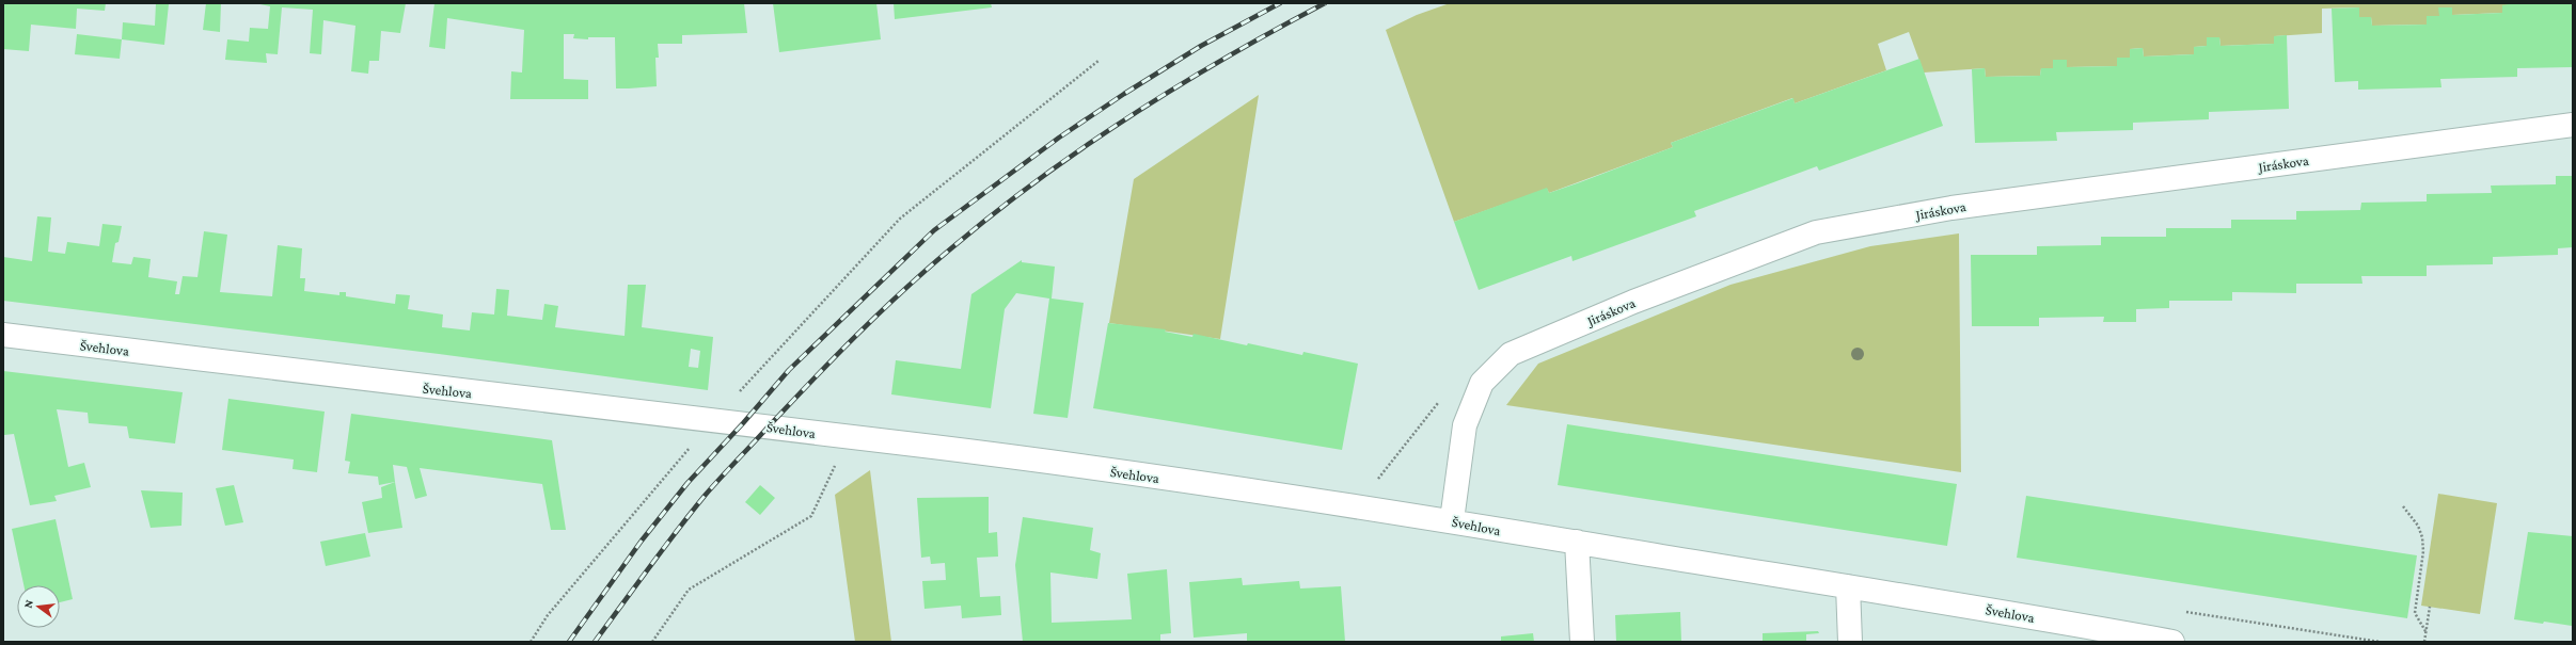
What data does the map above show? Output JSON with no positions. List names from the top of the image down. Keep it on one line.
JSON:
{"streets":{"street":["Jiráskova","Švehlova"]},"crossings":[["Jiráskova","Švehlova"]],"north":"left"}
